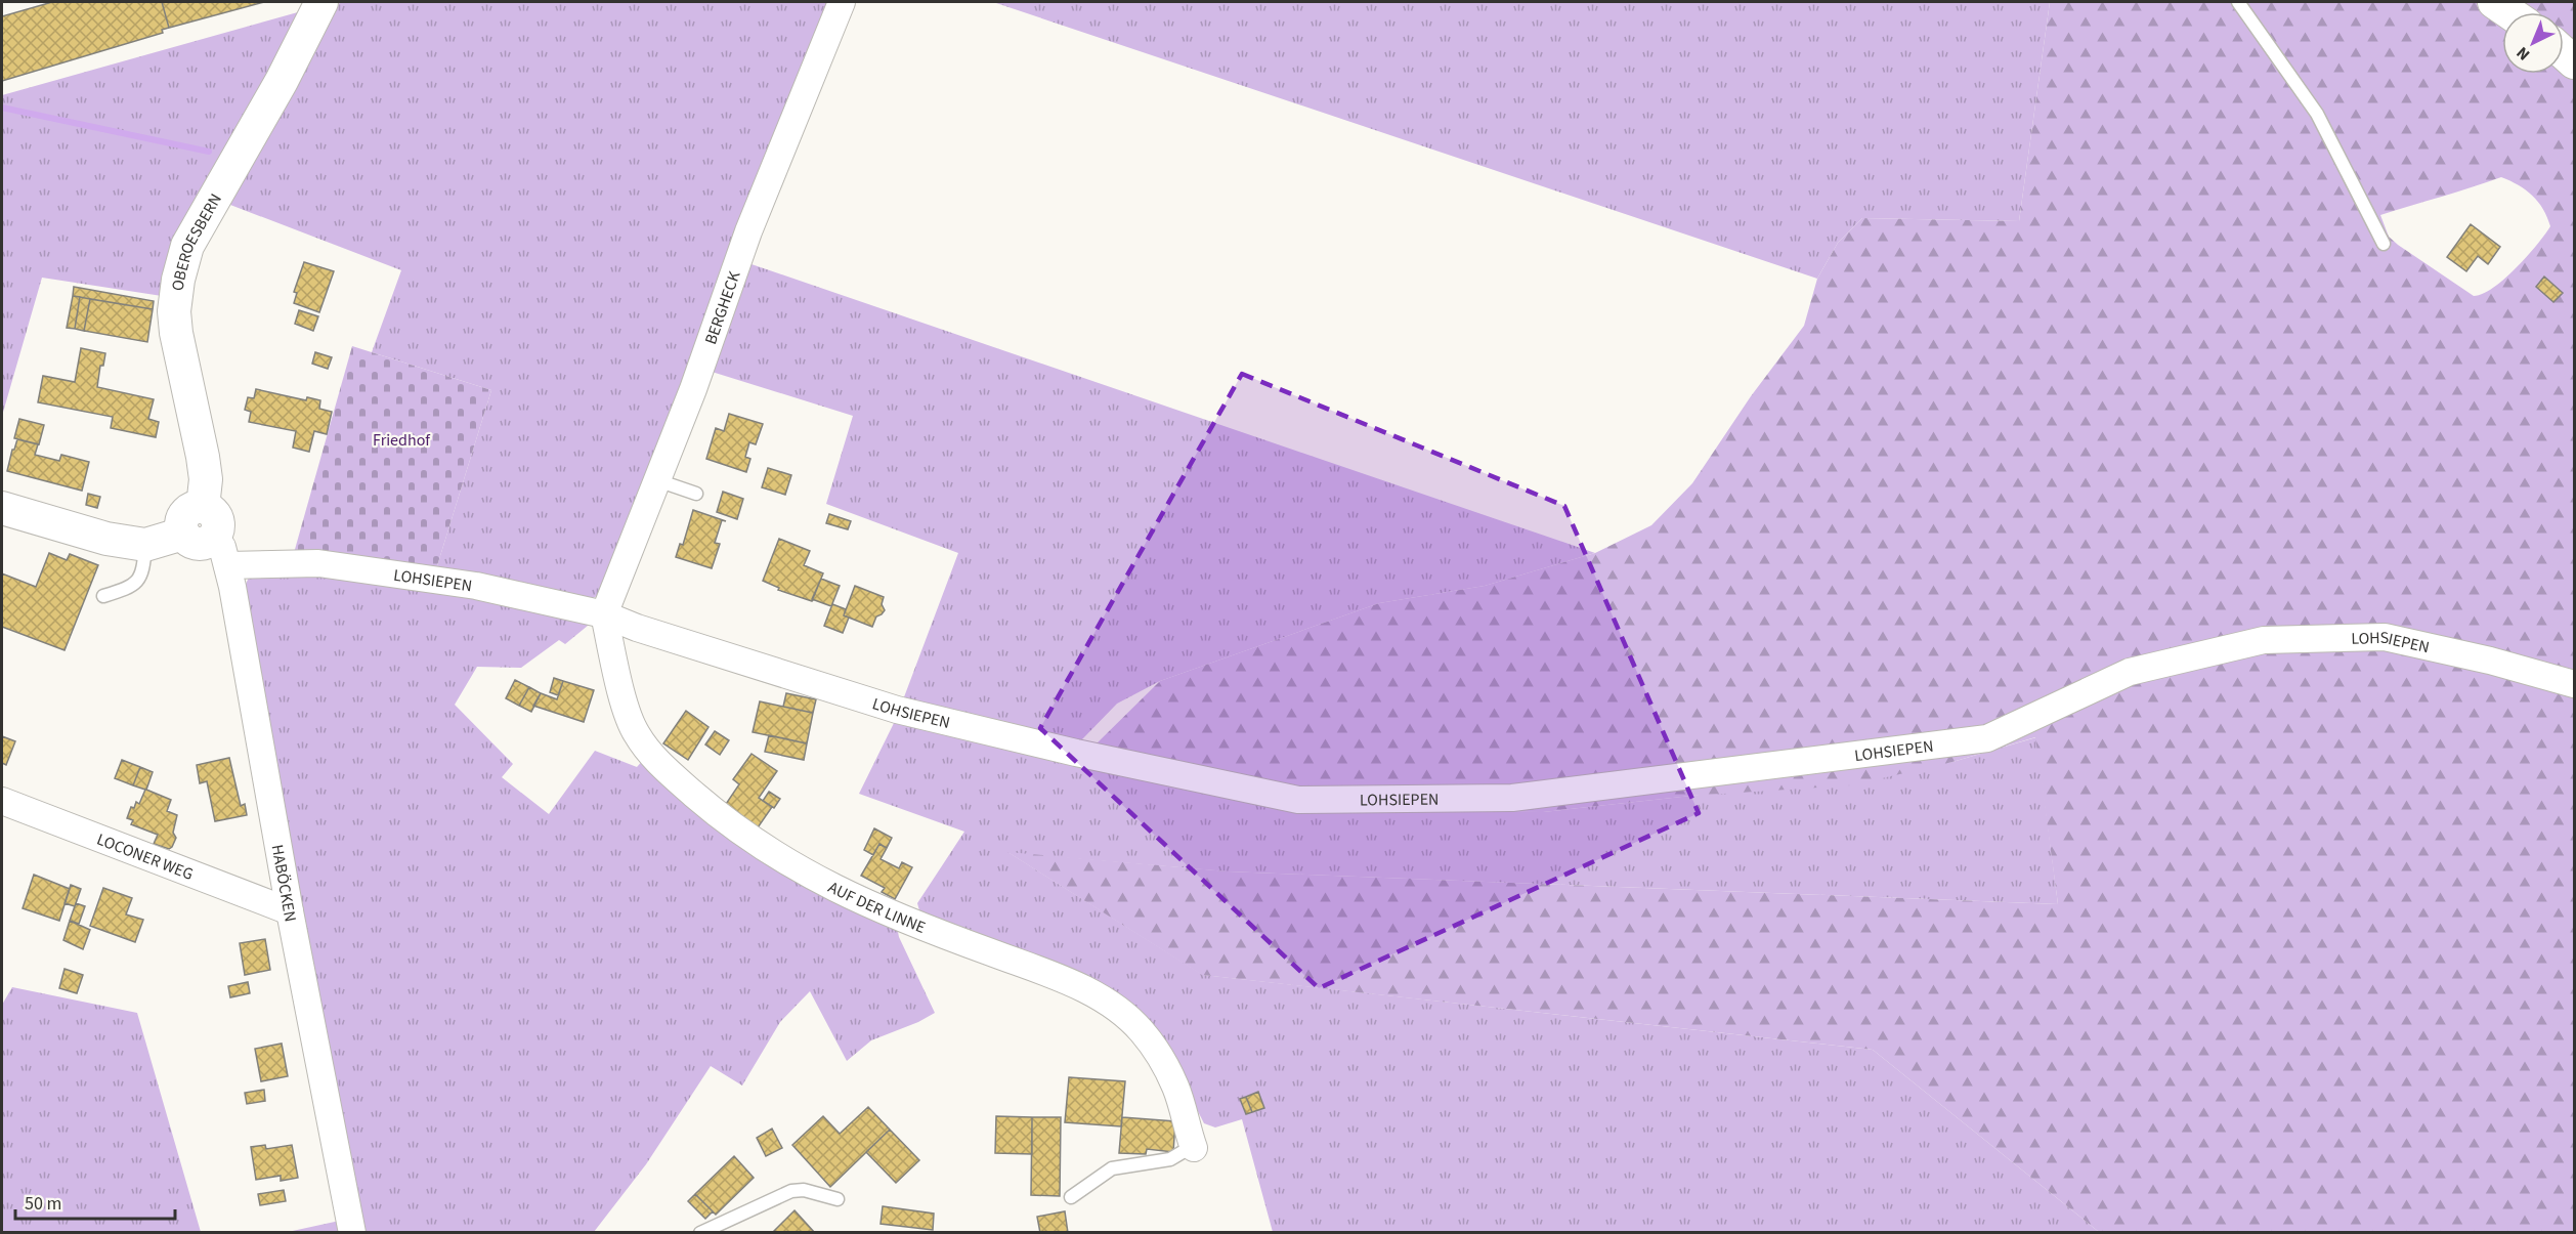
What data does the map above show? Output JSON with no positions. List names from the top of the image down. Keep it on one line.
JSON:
{"streets":{"street":["OBEROESBERN","BERGHECK","LOHSIEPEN","LOCONER WEG","HABÖCKEN","AUF DER LINNE"]},"crossings":[["OBEROESBERN","LOHSIEPEN"],["OBEROESBERN","HABÖCKEN"],["BERGHECK","LOHSIEPEN"],["BERGHECK","AUF DER LINNE"],["LOHSIEPEN","HABÖCKEN"],["LOHSIEPEN","AUF DER LINNE"],["LOCONER WEG","HABÖCKEN"]],"parks":["Friedhof"],"scale_bar":"50 m","north":"bottom left"}
